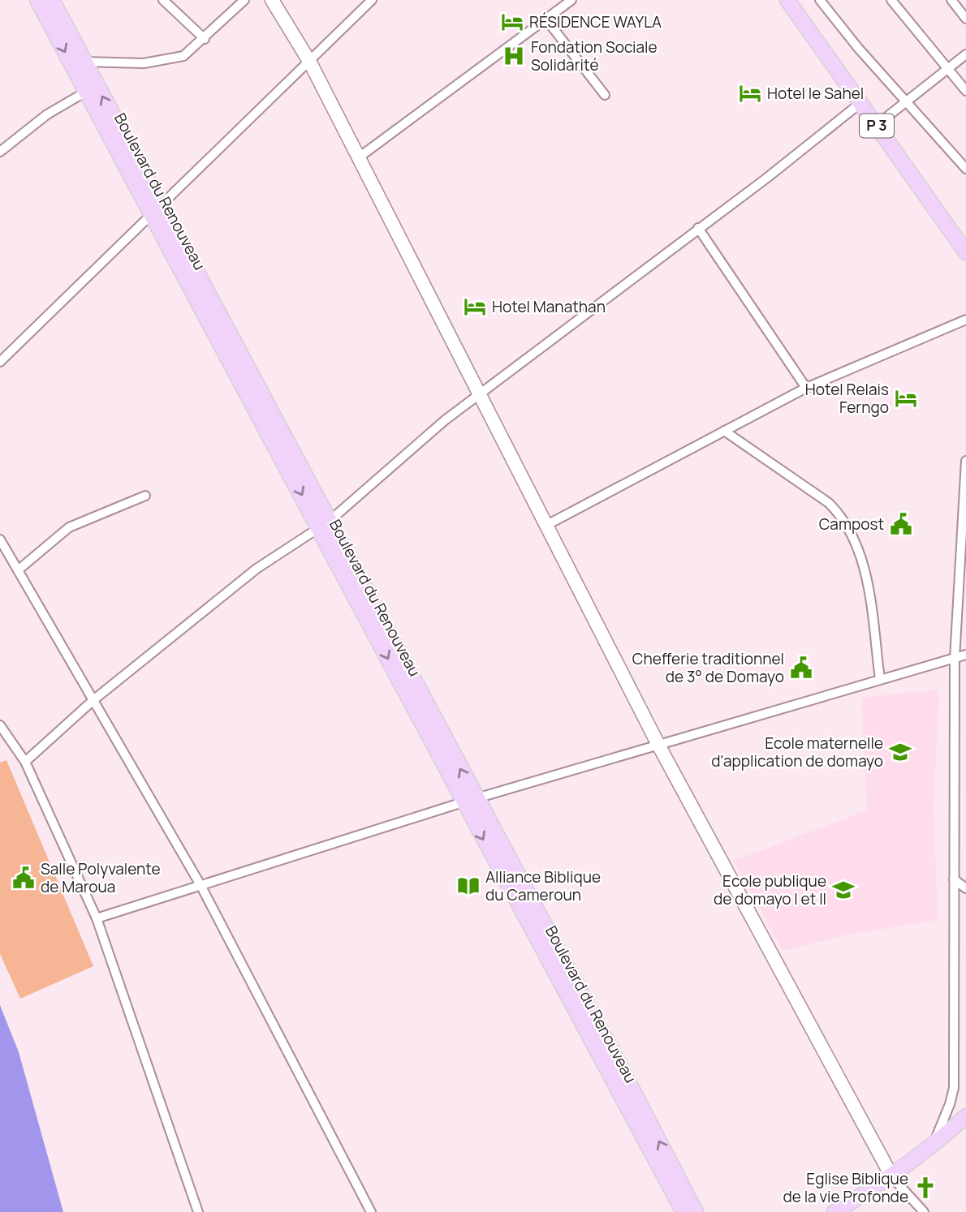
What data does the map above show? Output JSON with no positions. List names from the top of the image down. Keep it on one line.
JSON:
{"streets":{"main road":["P 3","Boulevard du Renouveau"]},"places":{"hotel":["RÉSIDENCE WAYLA","Hotel le Sahel","Hotel Manathan","Hotel Relais Ferngo"],"hospital":["Fondation Sociale Solidarité"],"public building":["Campost","Chefferie traditionnel de 3° de Domayo","Salle Polyvalente de Maroua"],"school or university":["Ecole maternelle d'application de domayo","Ecole publique de domayo I et II"],"library":["Alliance Biblique du Cameroun"],"church":["Eglise Biblique de la vie Profonde"]}}
